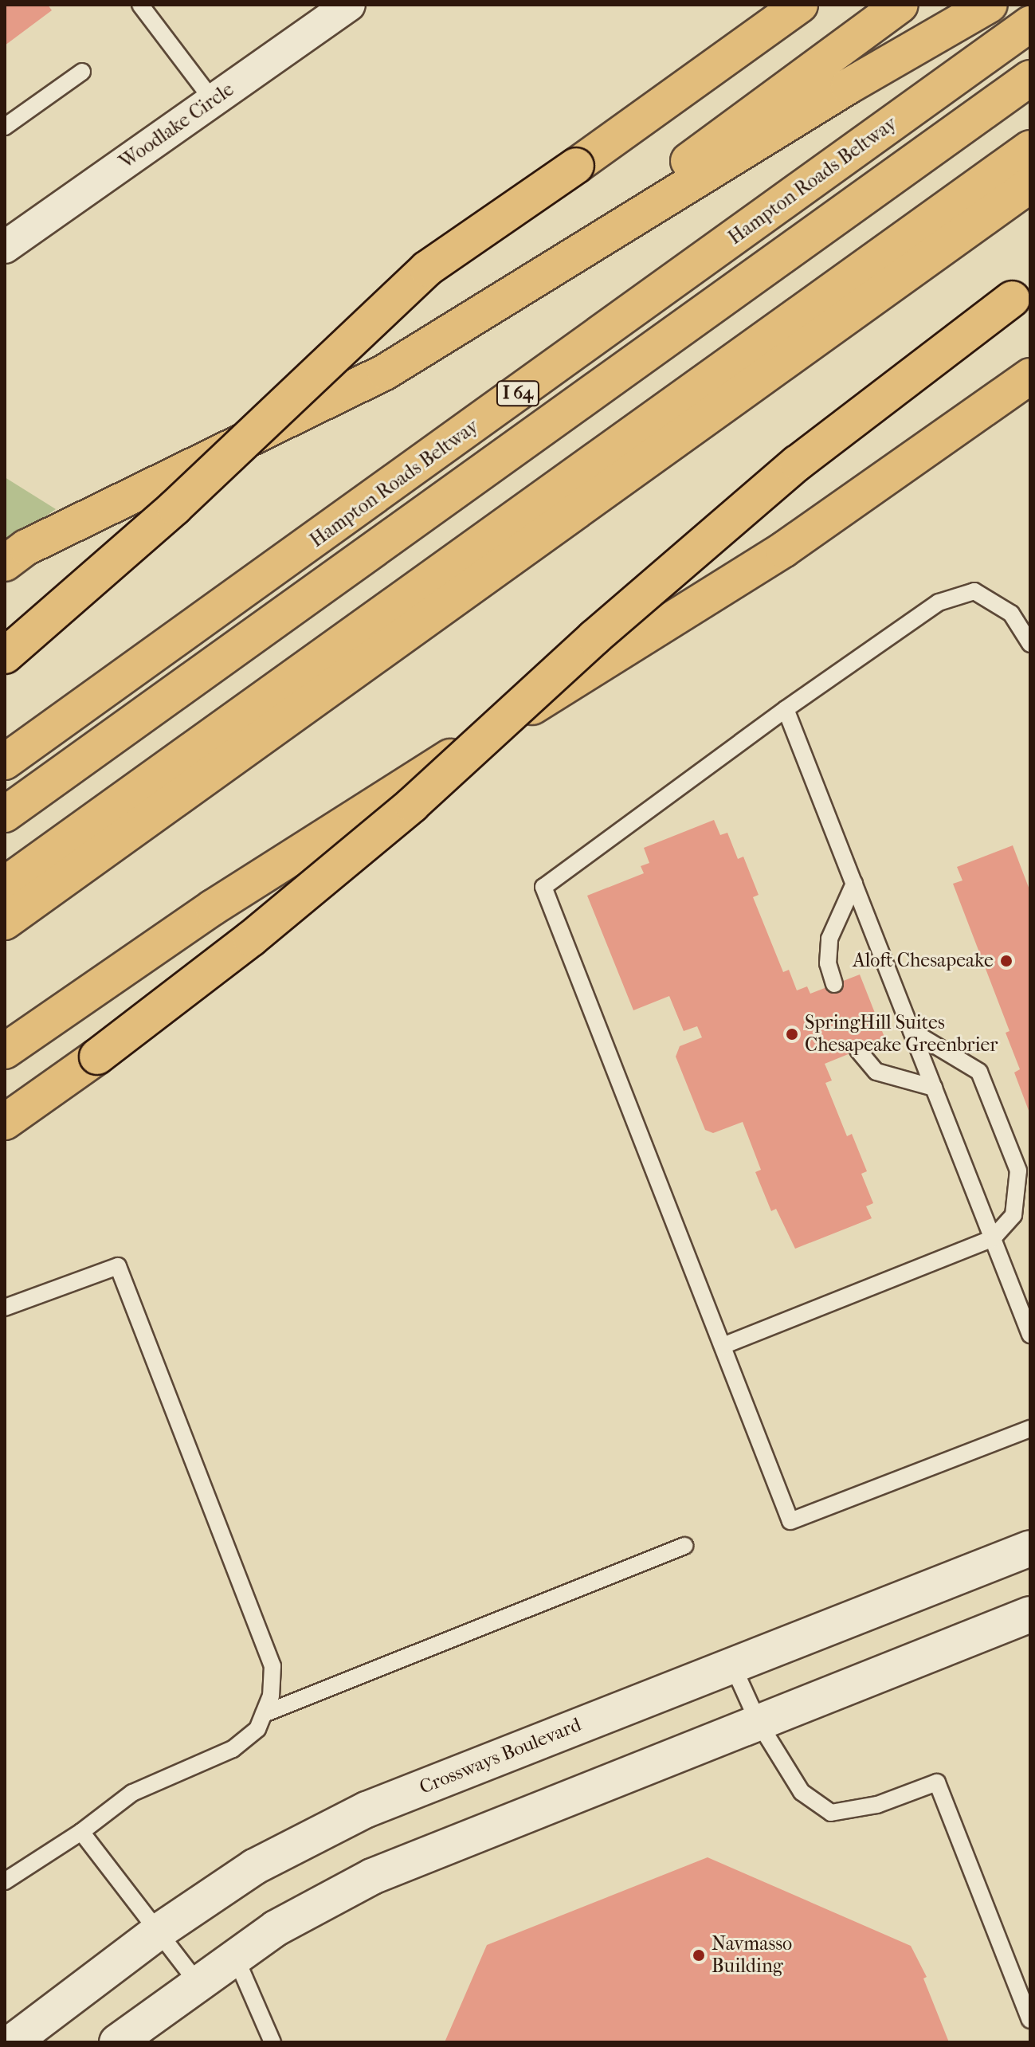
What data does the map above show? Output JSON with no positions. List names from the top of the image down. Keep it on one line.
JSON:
{"streets":{"highway":["Hampton Roads Beltway","I 64"],"street":["Woodlake Circle","Crossways Boulevard"]},"places":["Aloft Chesapeake","SpringHill Suites Chesapeake Greenbrier","Navmasso Building"]}
